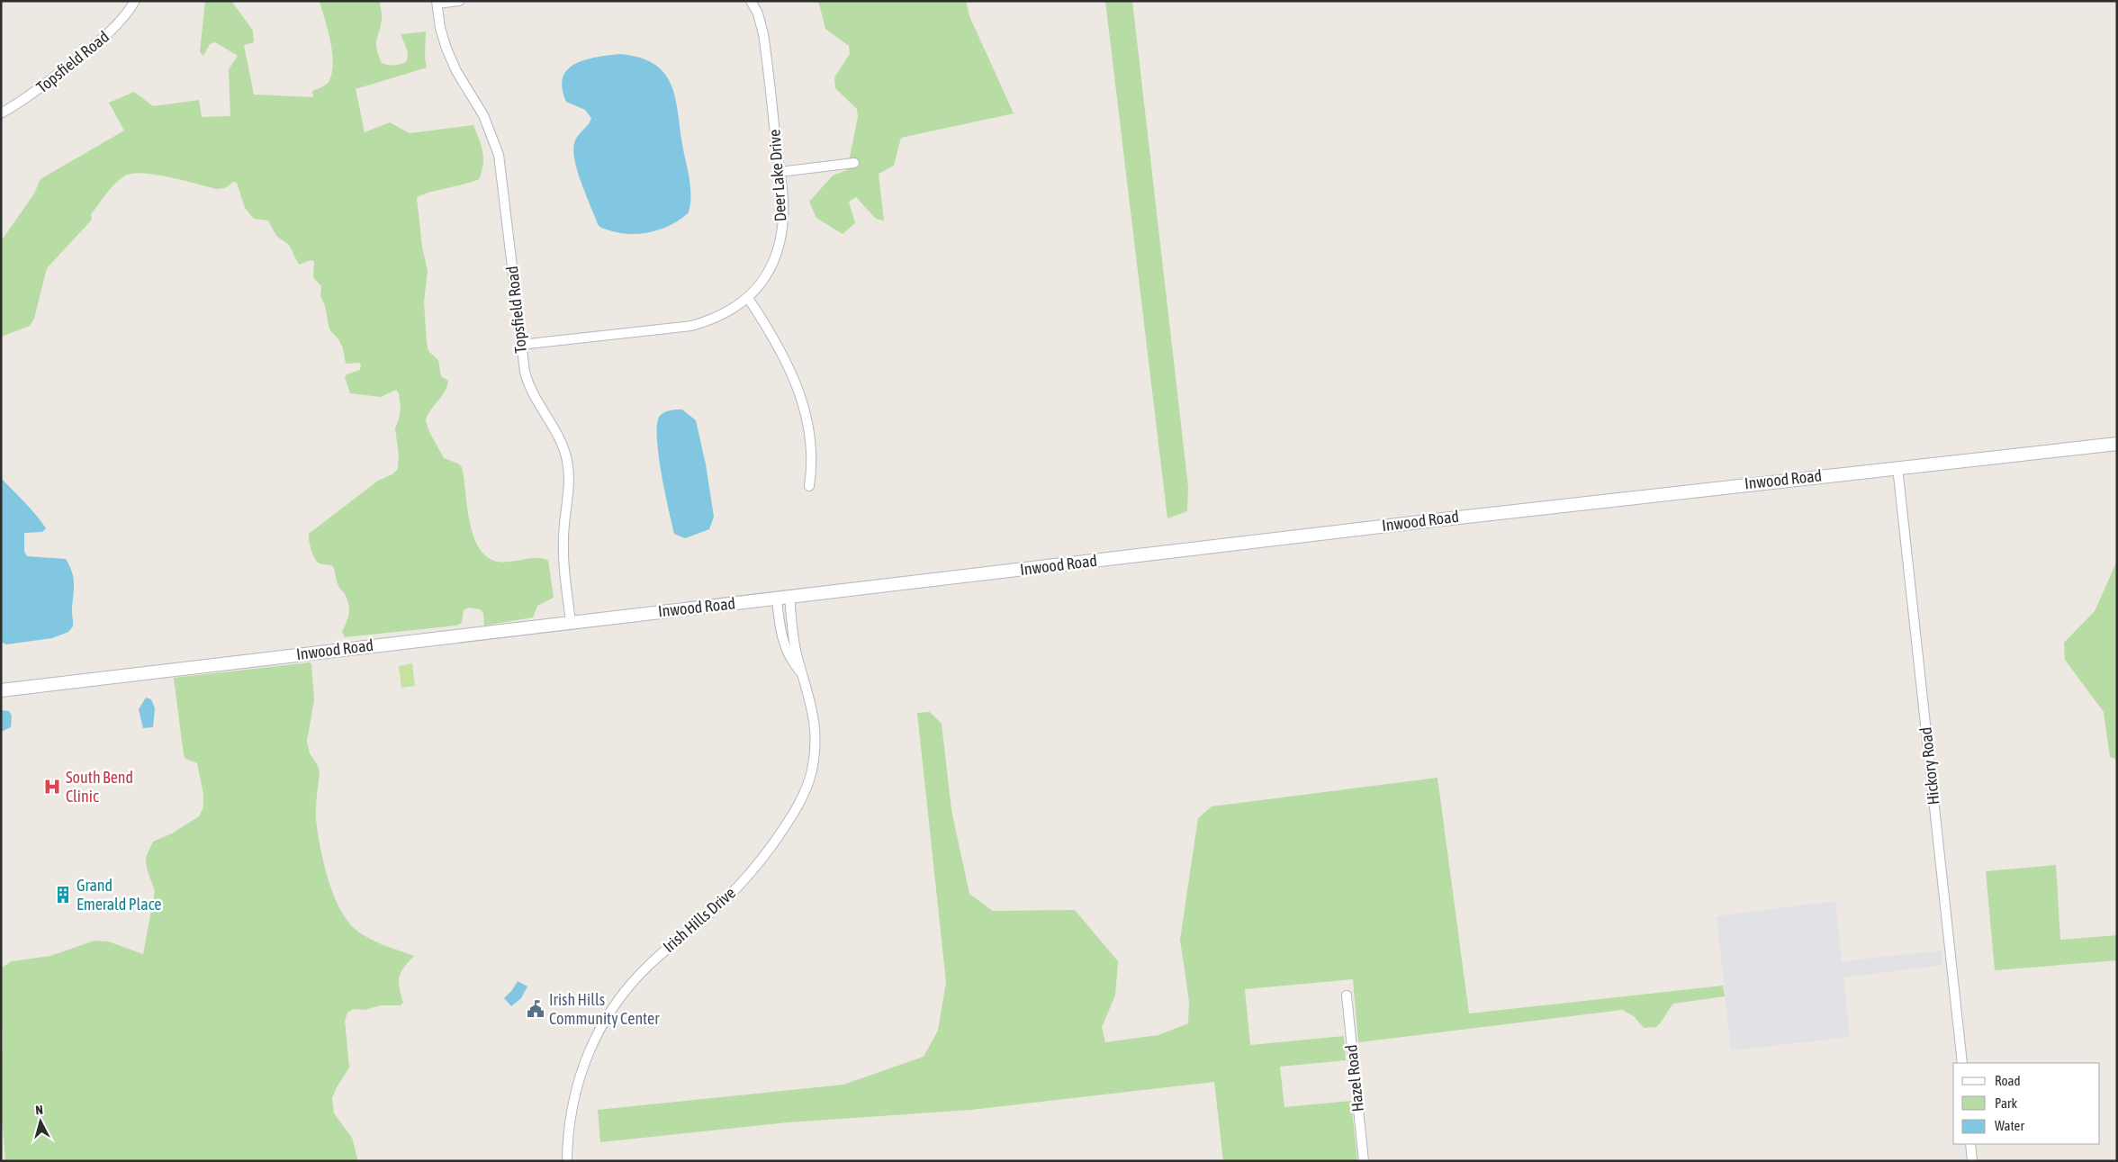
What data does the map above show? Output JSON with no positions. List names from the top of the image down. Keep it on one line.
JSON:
{"streets":{"street":["Topsfield Road","Deer Lake Drive","Inwood Road","Hickory Road","Irish Hills Drive","Hazel Road"]},"crossings":[["Topsfield Road","Deer Lake Drive"],["Topsfield Road","Inwood Road"],["Inwood Road","Hickory Road"],["Inwood Road","Irish Hills Drive"]],"places":{"hospital":["South Bend Clinic"],"building":["Grand Emerald Place"],"public building":["Irish Hills Community Center"]},"legend":["Road","Park","Water"],"north":"top"}
